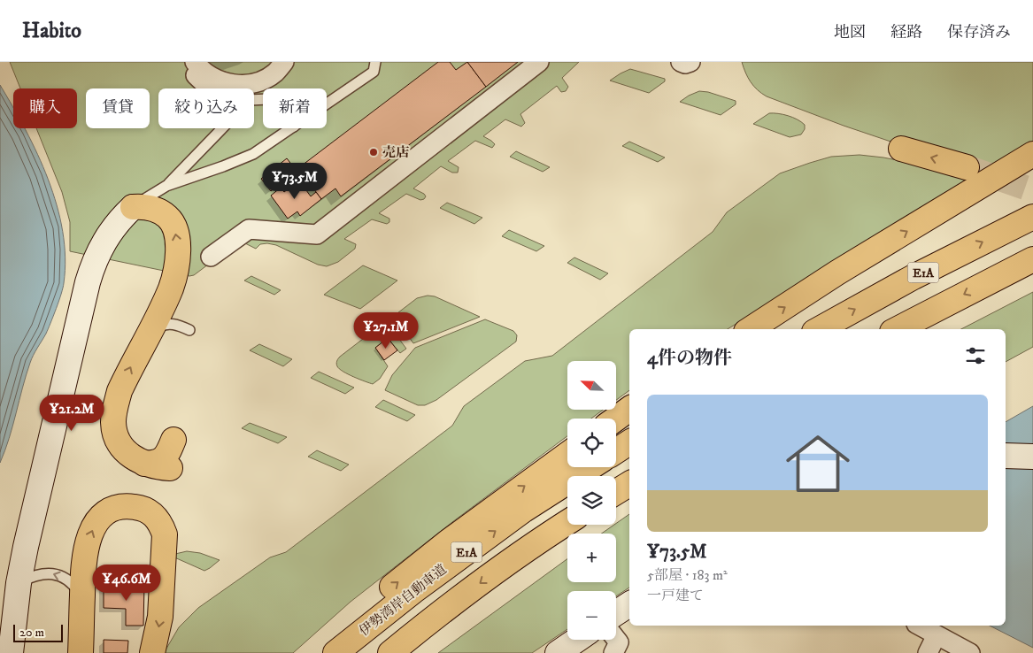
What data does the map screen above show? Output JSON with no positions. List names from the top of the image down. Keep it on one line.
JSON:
{"streets":{"highway":["E1A","伊勢湾岸自動車道"]},"places":["売店"],"scale_bar":"20 m","north":"top left","page":{"header":"Habito","nav":["地図","経路","保存済み"],"chip":["購入","賃貸","絞り込み","新着"],"price":["¥73.5M","¥27.1M","¥21.2M","¥46.6M"],"heading":"4件の物件","map_buttons":["+","−"],"list":[{"name":"¥73.5M","note":"5部屋 · 183 m² · 一戸建て"}],"scale":"20 m"}}
